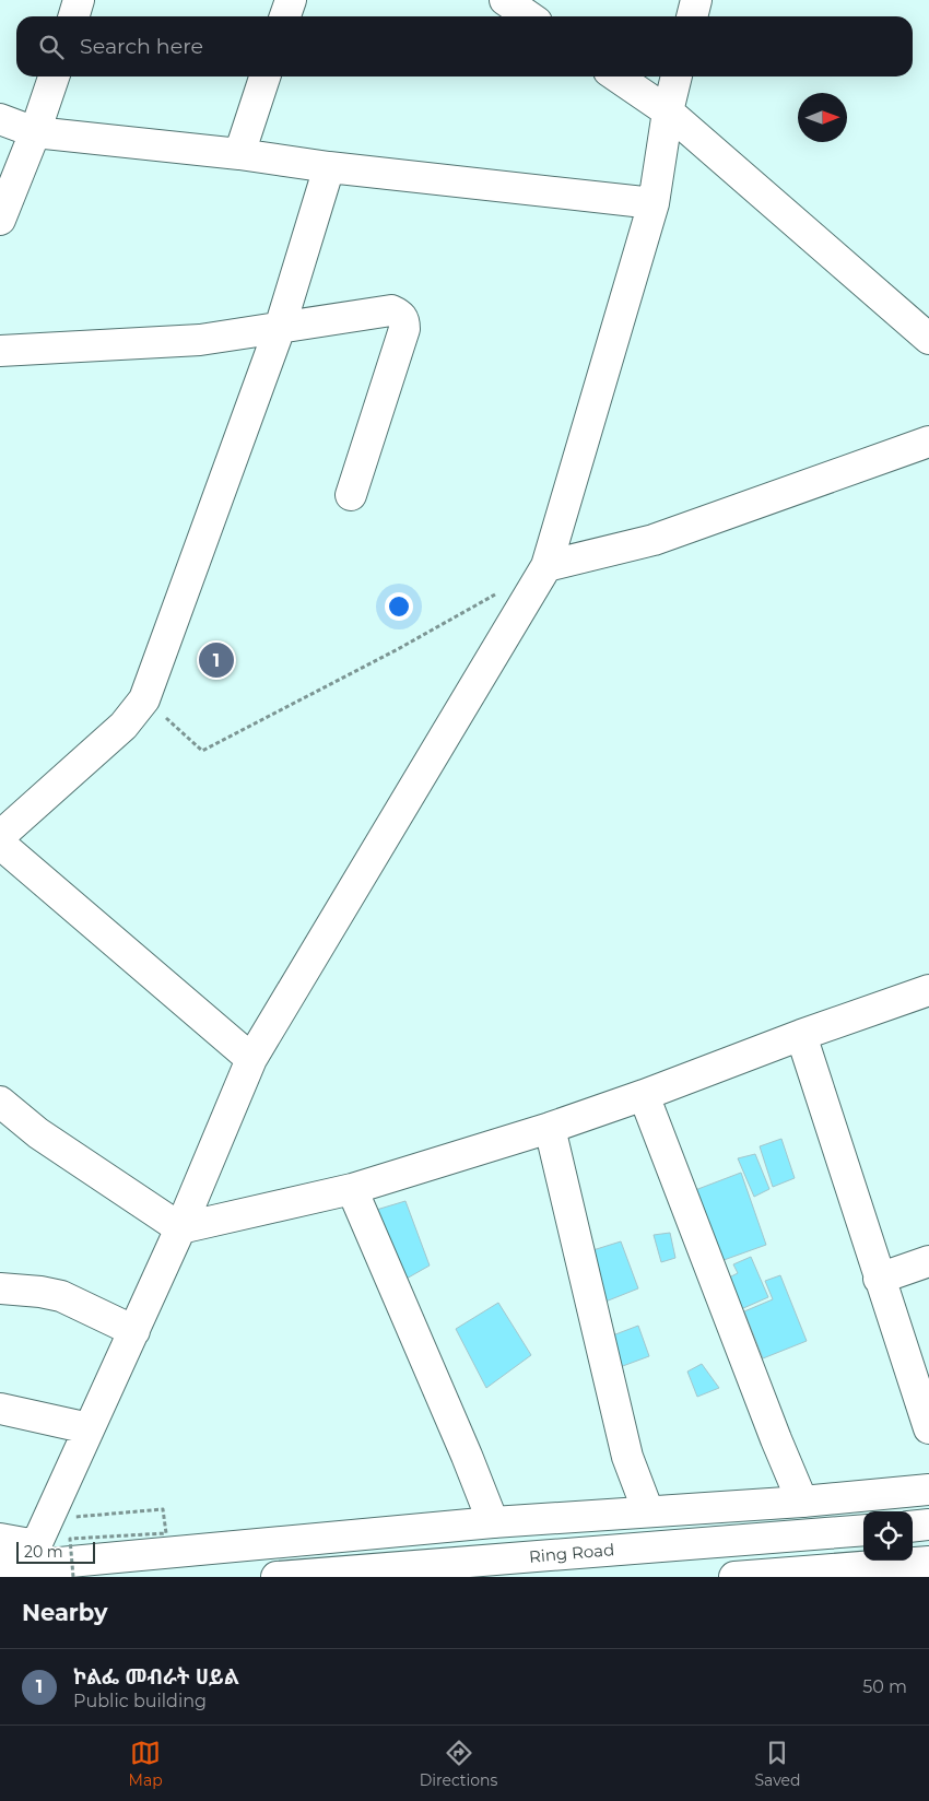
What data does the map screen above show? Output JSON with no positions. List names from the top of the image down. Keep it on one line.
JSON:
{"streets":{"main road":["Ring Road"]},"scale_bar":"20 m","north":"right","page":{"search":"Search here","pins":"1","scale":"20 m","heading":"Nearby","list":[{"mark":"1","name":"ኮልፌ መብራት ሀይል","note":"Public building","value":"50 m"}],"nav":["Map","Directions","Saved"]}}
